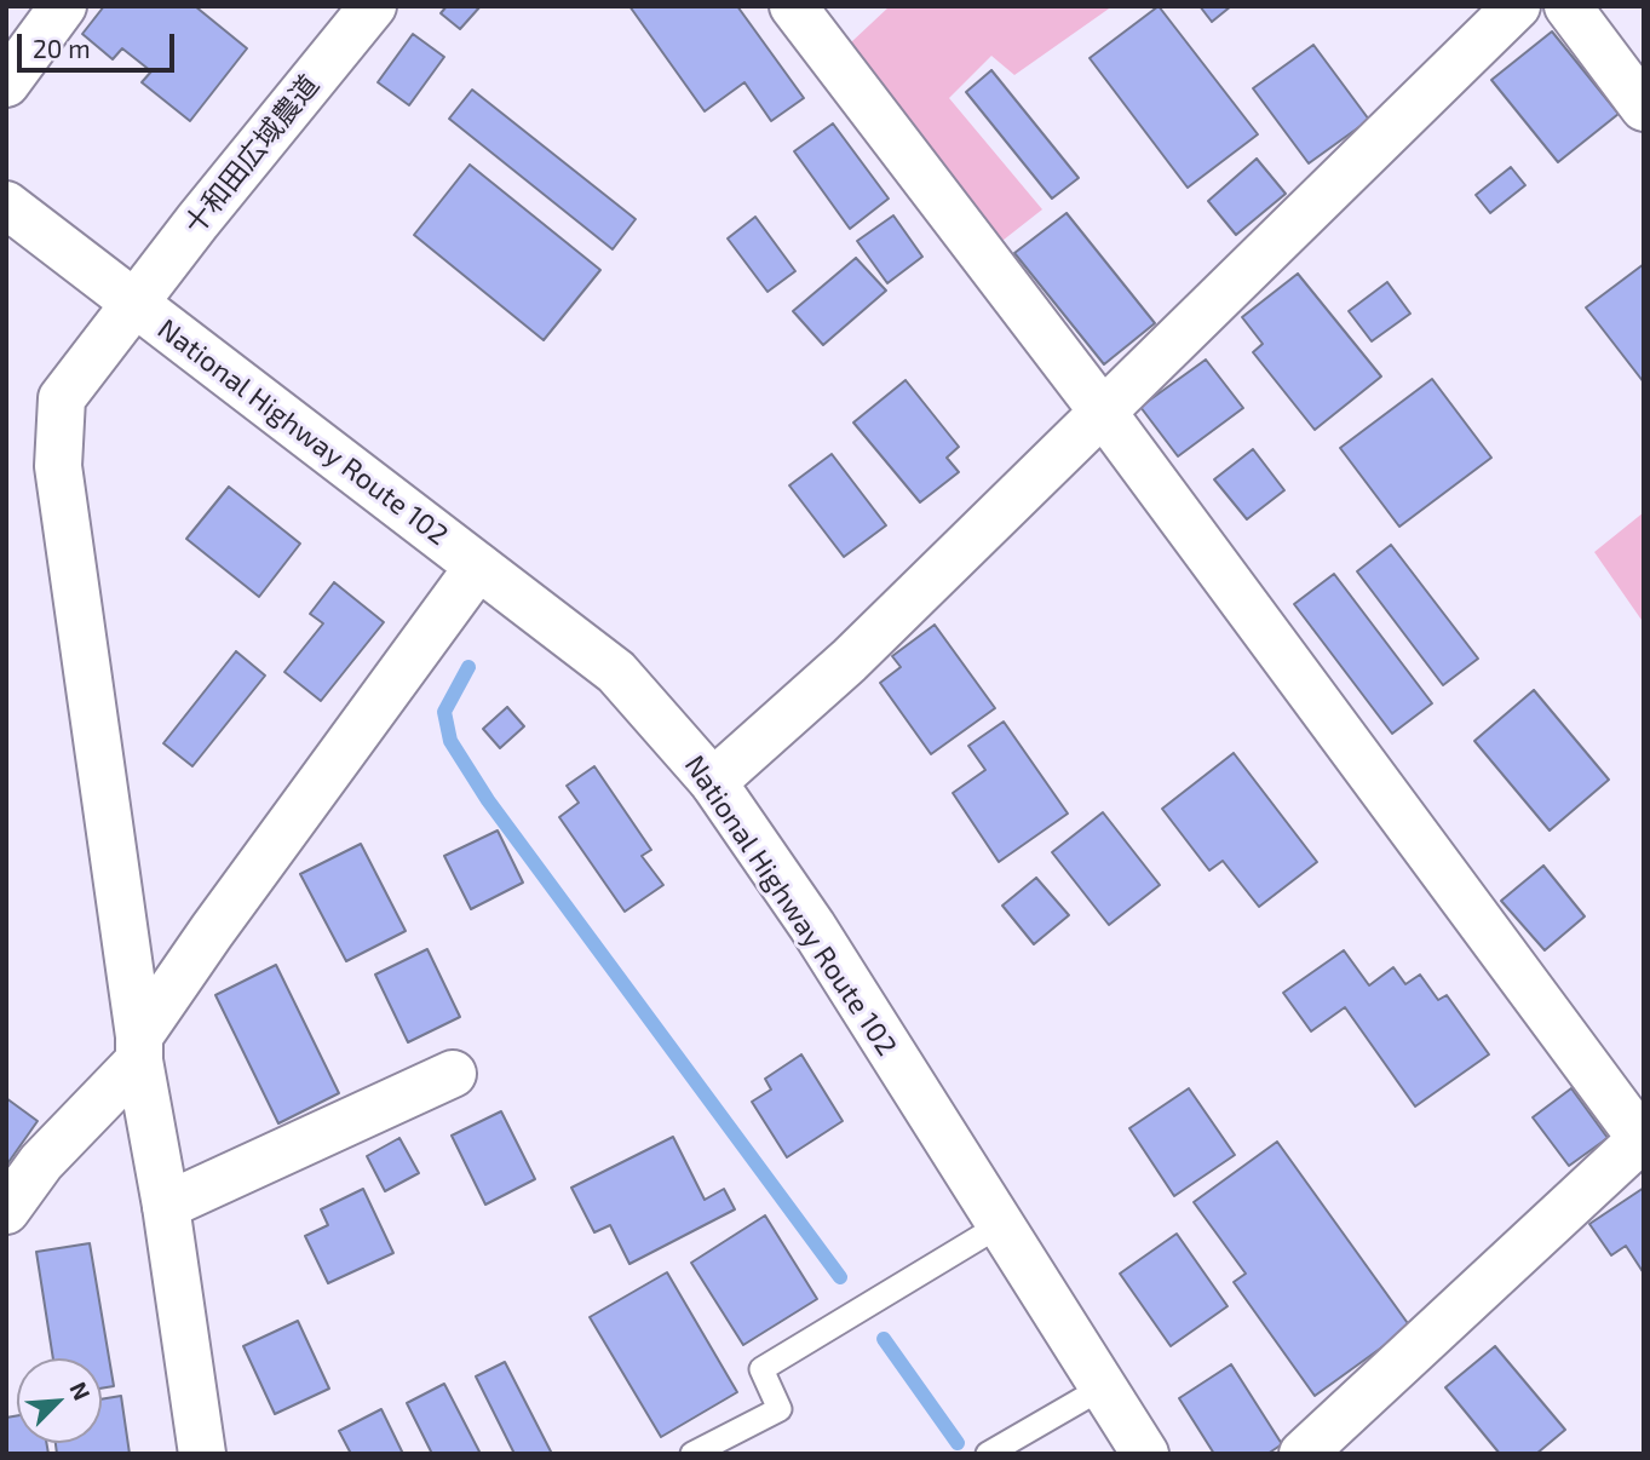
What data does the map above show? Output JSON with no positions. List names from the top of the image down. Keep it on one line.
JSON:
{"streets":{"main road":["十和田広域農道","National Highway Route 102"]},"crossings":[["十和田広域農道","National Highway Route 102"]],"scale_bar":"20 m","north":"top right"}
